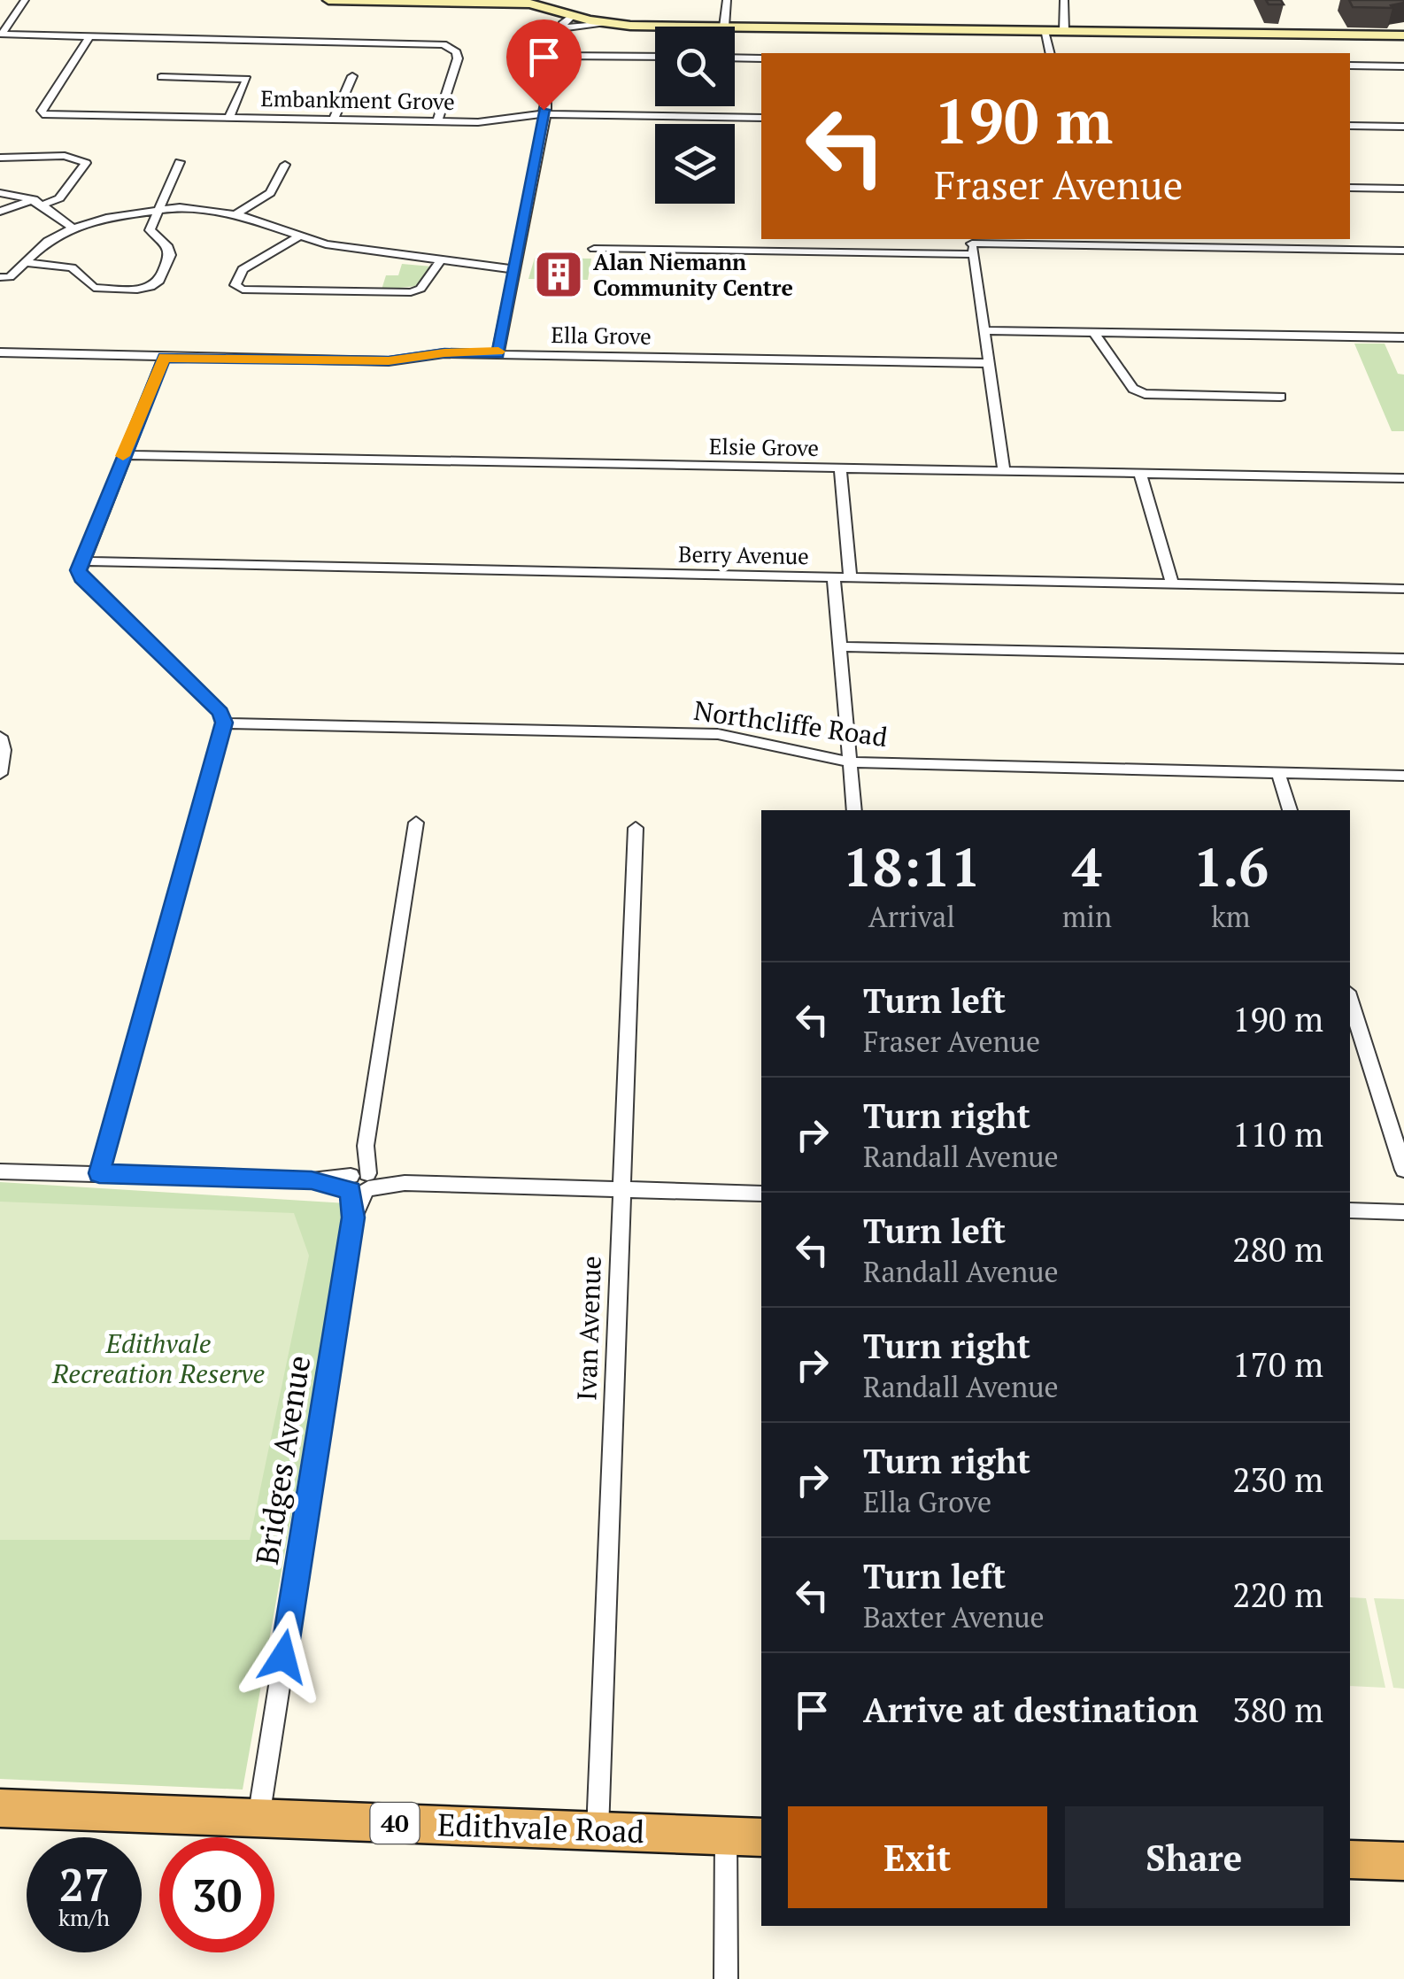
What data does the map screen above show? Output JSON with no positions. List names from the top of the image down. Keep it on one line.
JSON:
{"streets":{"highway":["40","Edithvale Road"],"street":["Embankment Grove","Ella Grove","Elsie Grove","Berry Avenue","Northcliffe Road","Ivan Avenue","Bridges Avenue"]},"crossings":[["Ivan Avenue","Edithvale Road"],["Bridges Avenue","Edithvale Road"]],"parks":["Edithvale Recreation Reserve"],"places":{"building":["Alan Niemann Community Centre"]},"page":{"turn":["190 m","Fraser Avenue"],"eta":["18:11","Arrival","4","min","1.6","km"],"list":[{"name":"Turn left","note":"Fraser Avenue","value":"190 m"},{"name":"Turn right","note":"Randall Avenue","value":"110 m"},{"name":"Turn left","note":"Randall Avenue","value":"280 m"},{"name":"Turn right","note":"Randall Avenue","value":"170 m"},{"name":"Turn right","note":"Ella Grove","value":"230 m"},{"name":"Turn left","note":"Baxter Avenue","value":"220 m"},{"name":"Arrive at destination","value":"380 m"}],"buttons":["Exit","Share"],"speed":"27 km/h","limit":"30"}}
